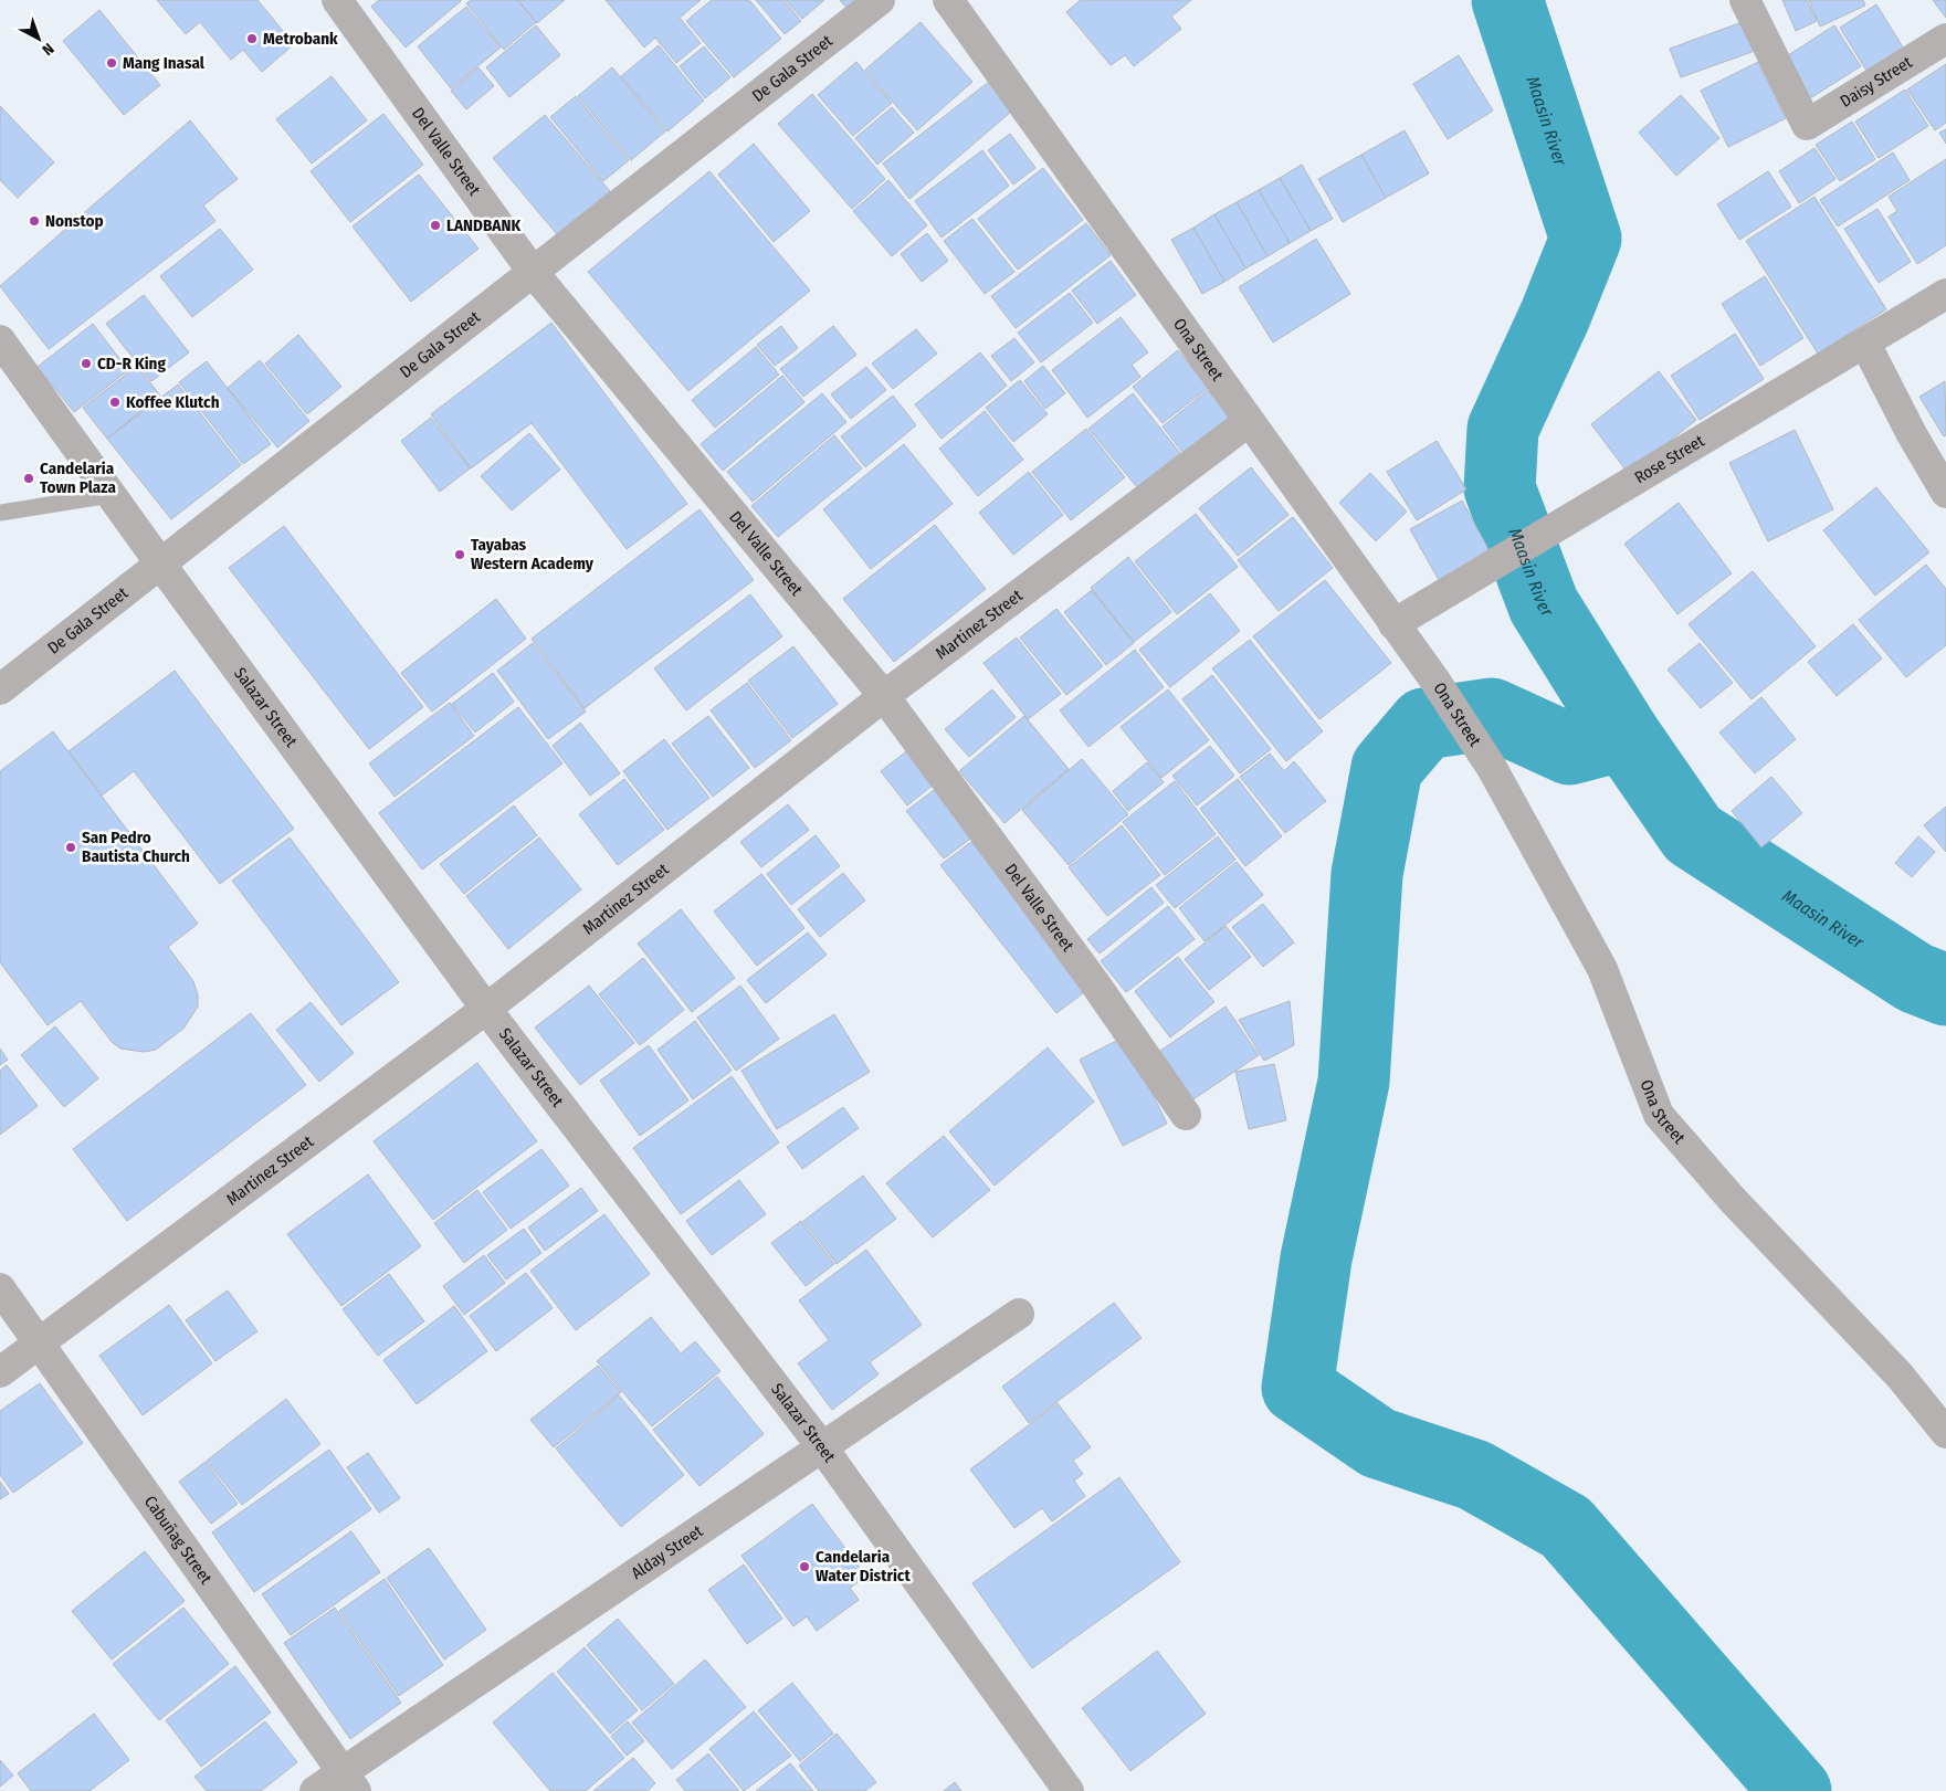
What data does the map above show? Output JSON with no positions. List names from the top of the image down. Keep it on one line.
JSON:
{"streets":{"street":["De Gala Street","Daisy Street","Del Valle Street","Ona Street","Rose Street","Martinez Street","Salazar Street","Cabuñag Street","Alday Street"]},"crossings":[["De Gala Street","Del Valle Street"],["De Gala Street","Salazar Street"],["Del Valle Street","Martinez Street"],["Ona Street","Rose Street"],["Ona Street","Martinez Street"],["Martinez Street","Salazar Street"],["Martinez Street","Cabuñag Street"],["Salazar Street","Alday Street"],["Cabuñag Street","Alday Street"]],"water":["Maasin River"],"places":["Metrobank","Mang Inasal","Nonstop","LANDBANK","CD-R King","Koffee Klutch","Candelaria Town Plaza","Tayabas Western Academy","San Pedro Bautista Church","Candelaria Water District"],"north":"bottom right"}
